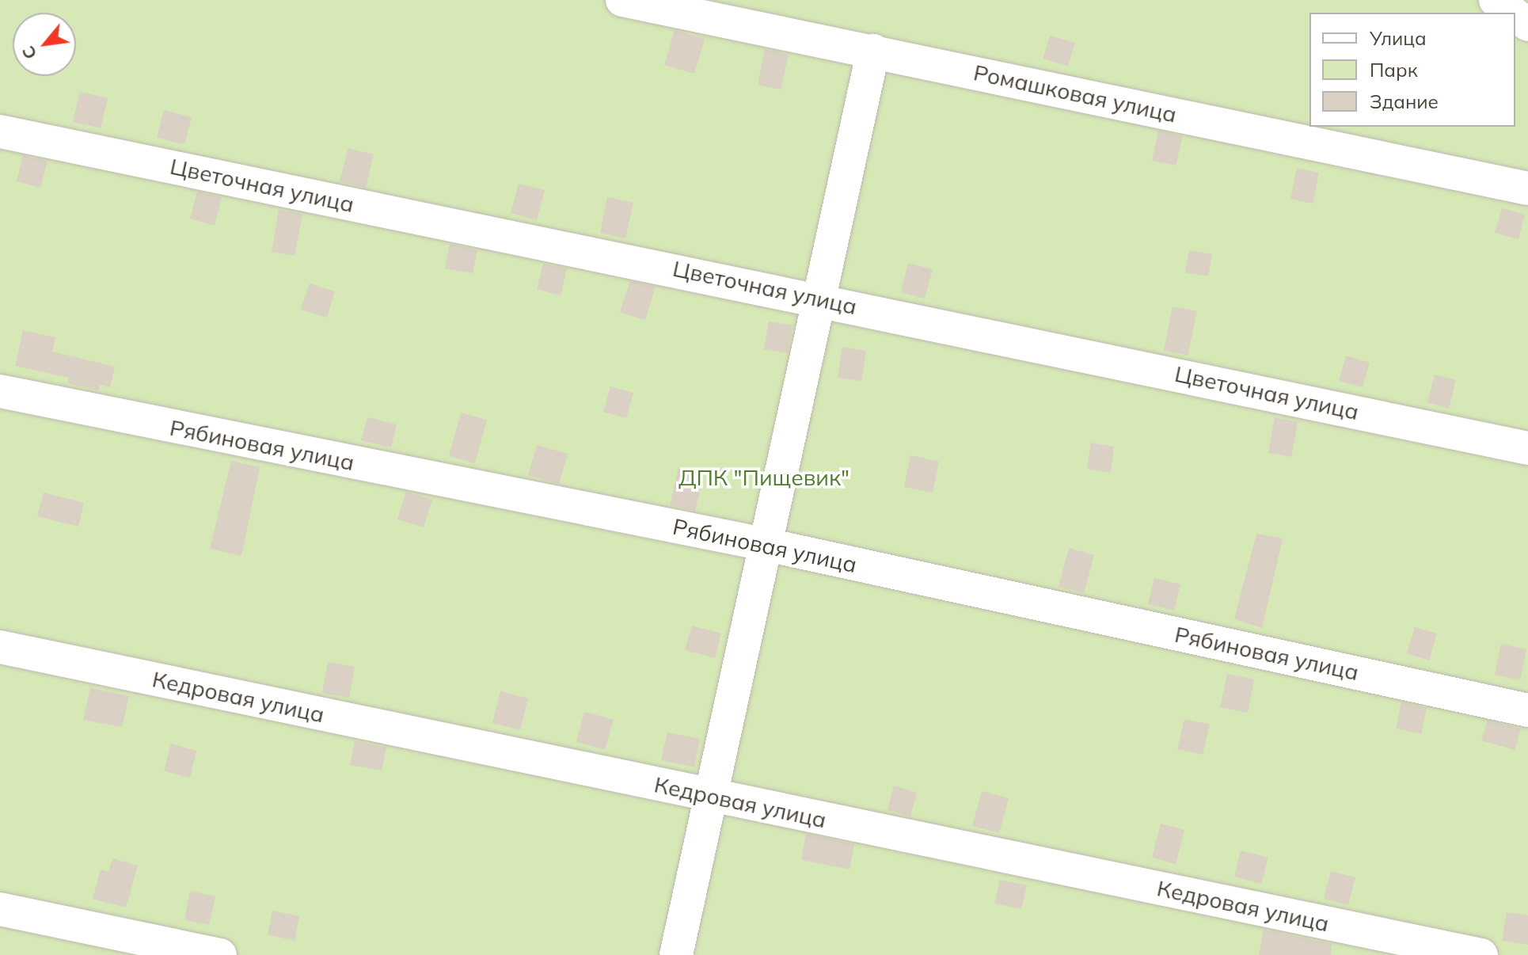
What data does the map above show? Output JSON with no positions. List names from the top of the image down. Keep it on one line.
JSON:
{"streets":{"street":["Ромашковая улица","Цветочная улица","Рябиновая улица","Кедровая улица"]},"parks":["ДПК \"Пищевик\""],"legend":["Улица","Парк","Здание"],"north":"bottom left"}
